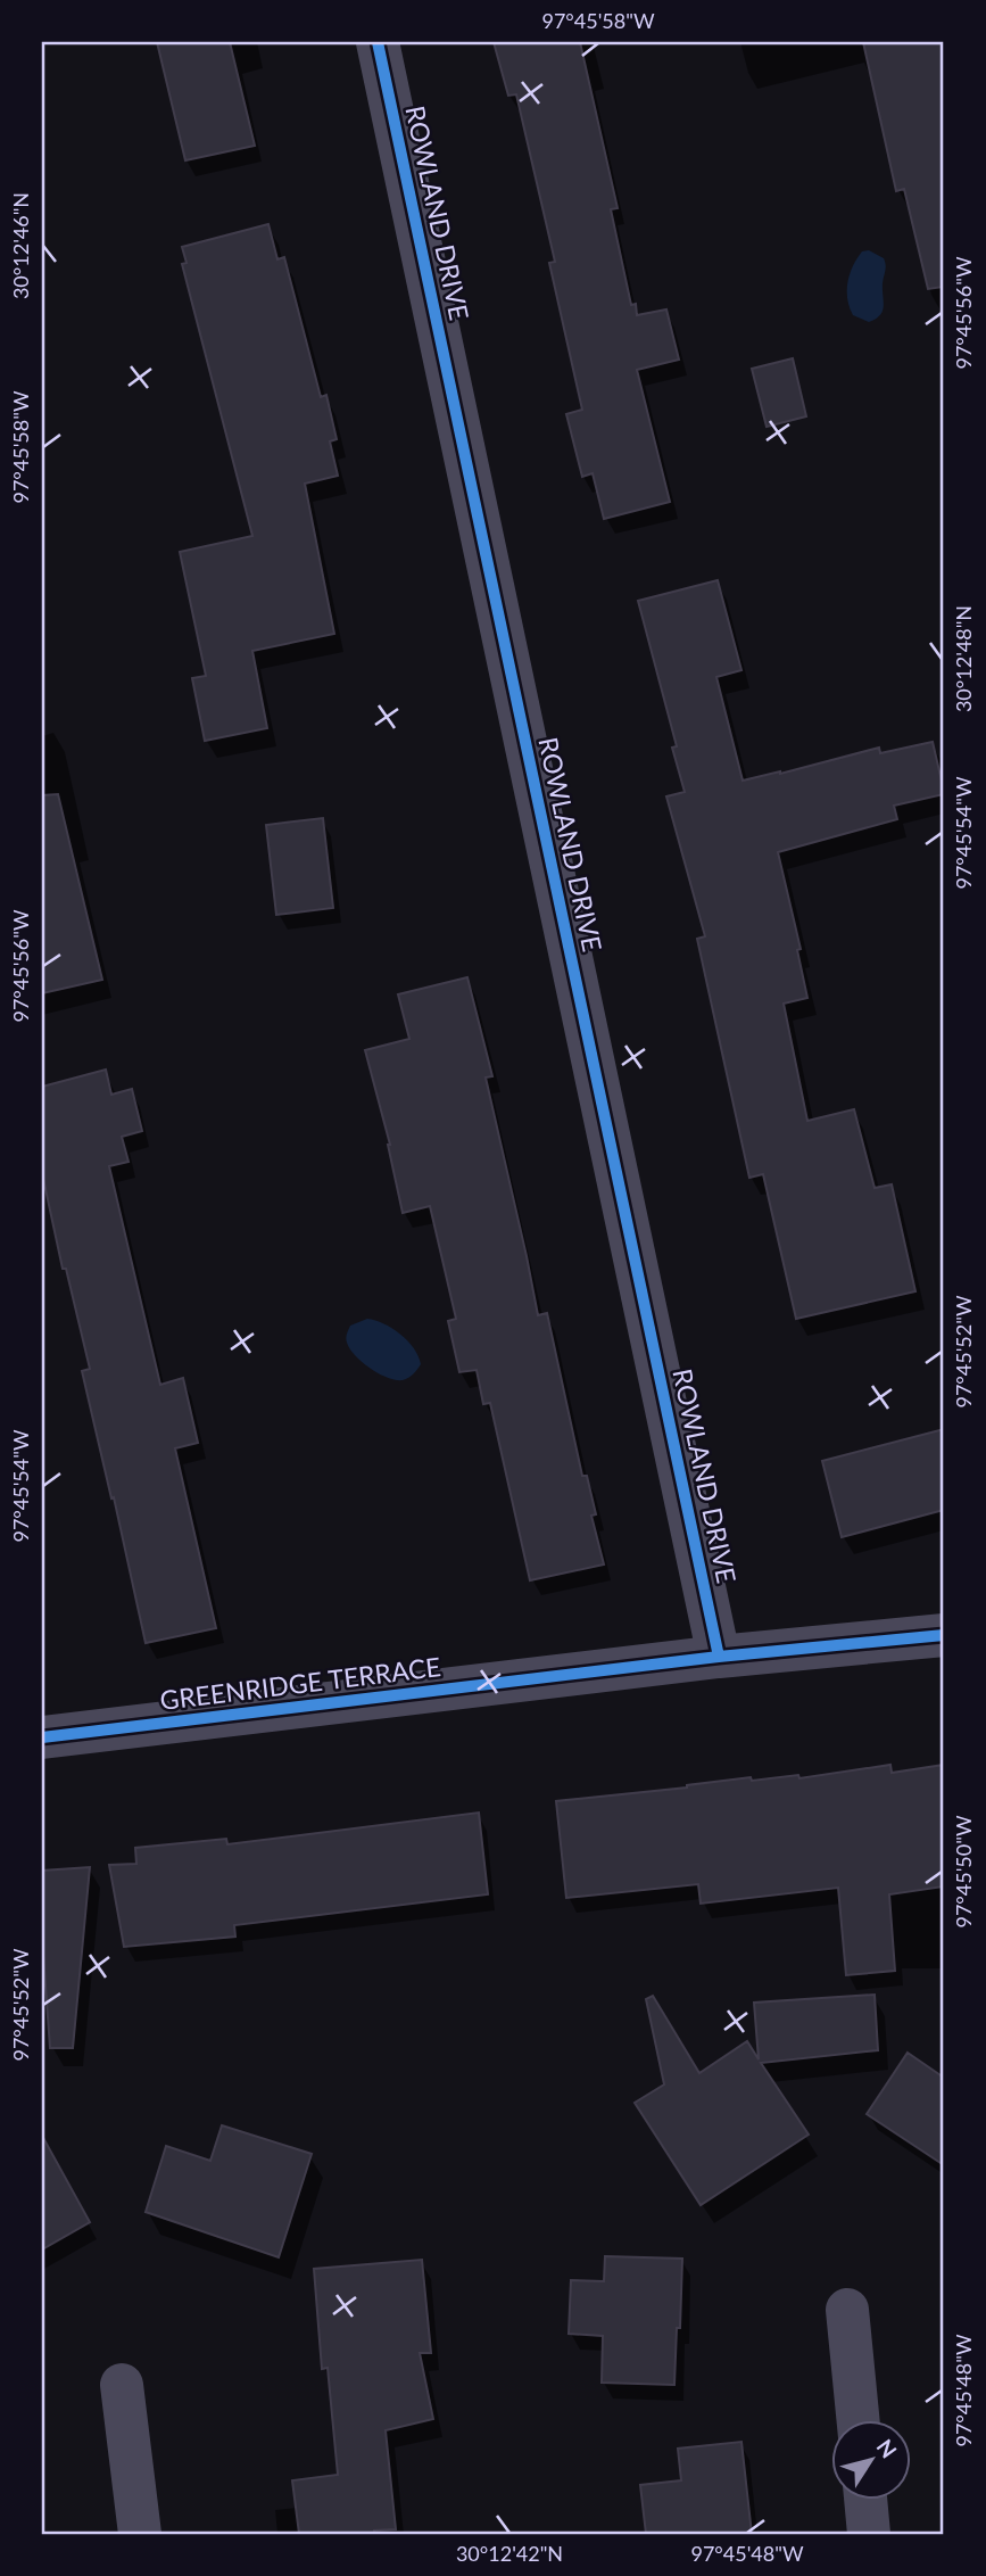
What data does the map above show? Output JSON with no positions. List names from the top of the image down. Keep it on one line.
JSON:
{"streets":{"street":["ROWLAND DRIVE","GREENRIDGE TERRACE"]},"crossings":[["ROWLAND DRIVE","GREENRIDGE TERRACE"]],"north":"top right","coordinates":["97°45'58\"W","30°12'46\"N","97°45'56\"W","30°12'48\"N","97°45'54\"W","97°45'52\"W","97°45'50\"W","97°45'48\"W","30°12'42\"N"]}
